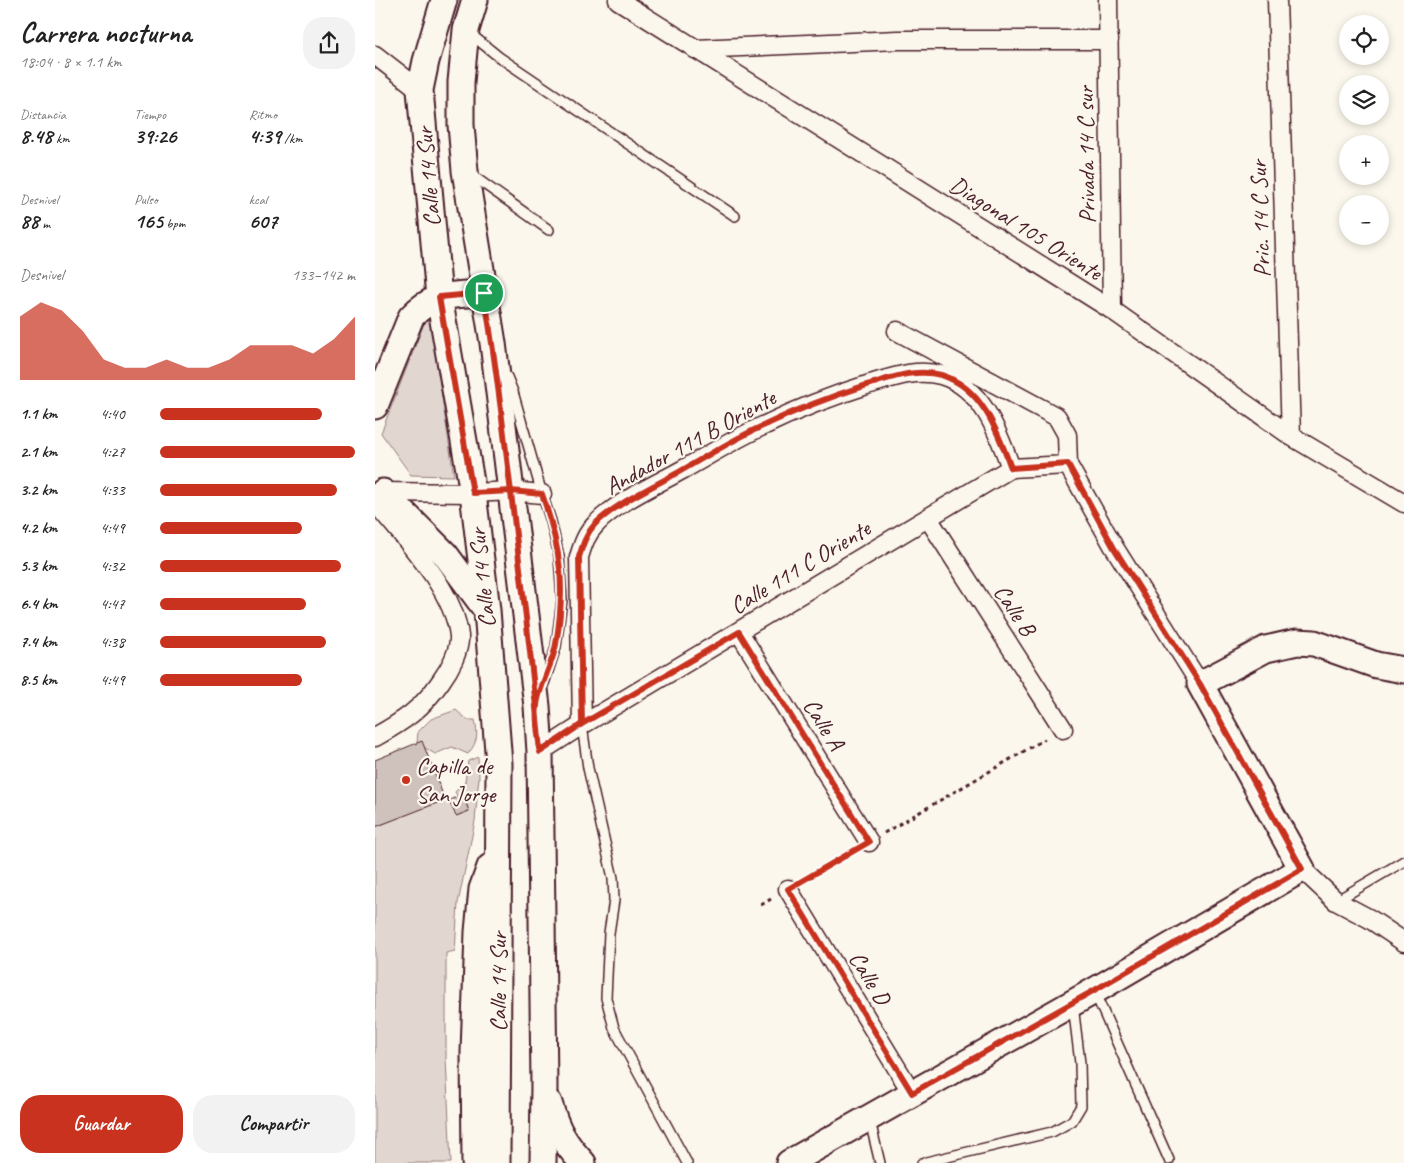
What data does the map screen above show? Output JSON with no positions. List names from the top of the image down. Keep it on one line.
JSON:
{"streets":{"main road":["Calle 14 Sur"],"street":["Privada 14 C sur","Pric. 14 C Sur","Diagonal 105 Oriente","Andador 111 B Oriente","Calle 111 C Oriente","Calle B","Calle A","Calle D"]},"crossings":[["Privada 14 C sur","Diagonal 105 Oriente"],["Calle 14 Sur","Calle 111 C Oriente"],["Pric. 14 C Sur","Diagonal 105 Oriente"],["Andador 111 B Oriente","Calle 111 C Oriente"],["Calle 111 C Oriente","Calle B"],["Calle 111 C Oriente","Calle A"]],"places":["Capilla de San Jorge"],"page":{"heading":["Carrera nocturna","18:04 · 8 × 1.1 km"],"map_buttons":["+","−"],"stats":[["Distancia","8.48 km"],["Tiempo","39:26"],["Ritmo","4:39 /km"],["Desnivel","88 m"],["Pulso","165 bpm"],["kcal","607"]],"chart":["Desnivel","133–142 m"],"list":[{"name":"1.1 km","note":"4:40"},{"name":"2.1 km","note":"4:27"},{"name":"3.2 km","note":"4:33"},{"name":"4.2 km","note":"4:49"},{"name":"5.3 km","note":"4:32"},{"name":"6.4 km","note":"4:47"},{"name":"7.4 km","note":"4:38"},{"name":"8.5 km","note":"4:49"}],"buttons":["Guardar","Compartir"]}}
